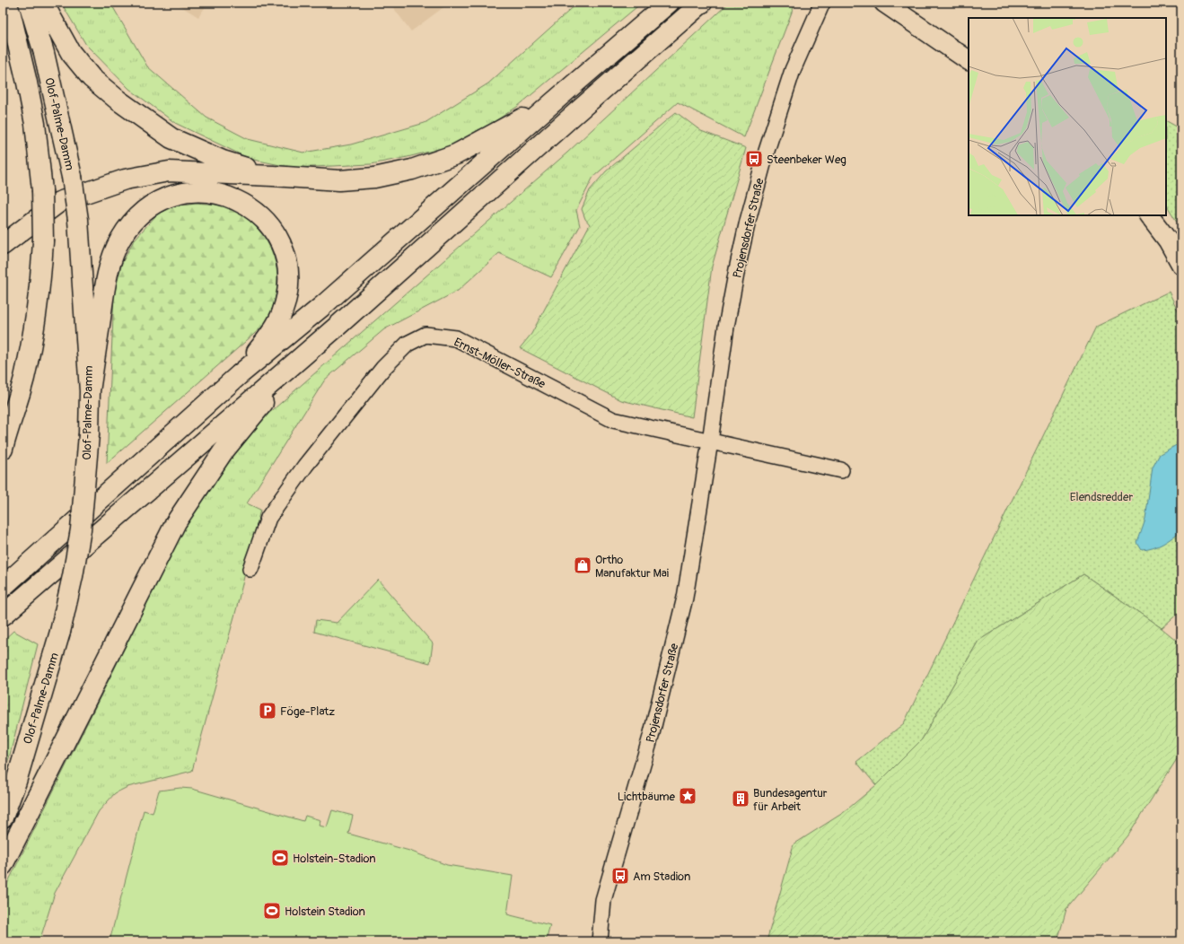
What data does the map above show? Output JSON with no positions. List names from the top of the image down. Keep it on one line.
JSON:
{"streets":{"highway":["Olof-Palme-Damm"],"street":["Projensdorfer Straße","Ernst-Möller-Straße"]},"crossings":[["Projensdorfer Straße","Ernst-Möller-Straße"]],"parks":["Elendsredder"],"places":{"bus stop":["Steenbeker Weg","Am Stadion"],"shop":["Ortho Manufaktur Mai"],"parking":["Föge-Platz"],"place":["Lichtbäume"],"building":["Bundesagentur für Arbeit"],"sports":["Holstein-Stadion","Holstein Stadion"]}}
